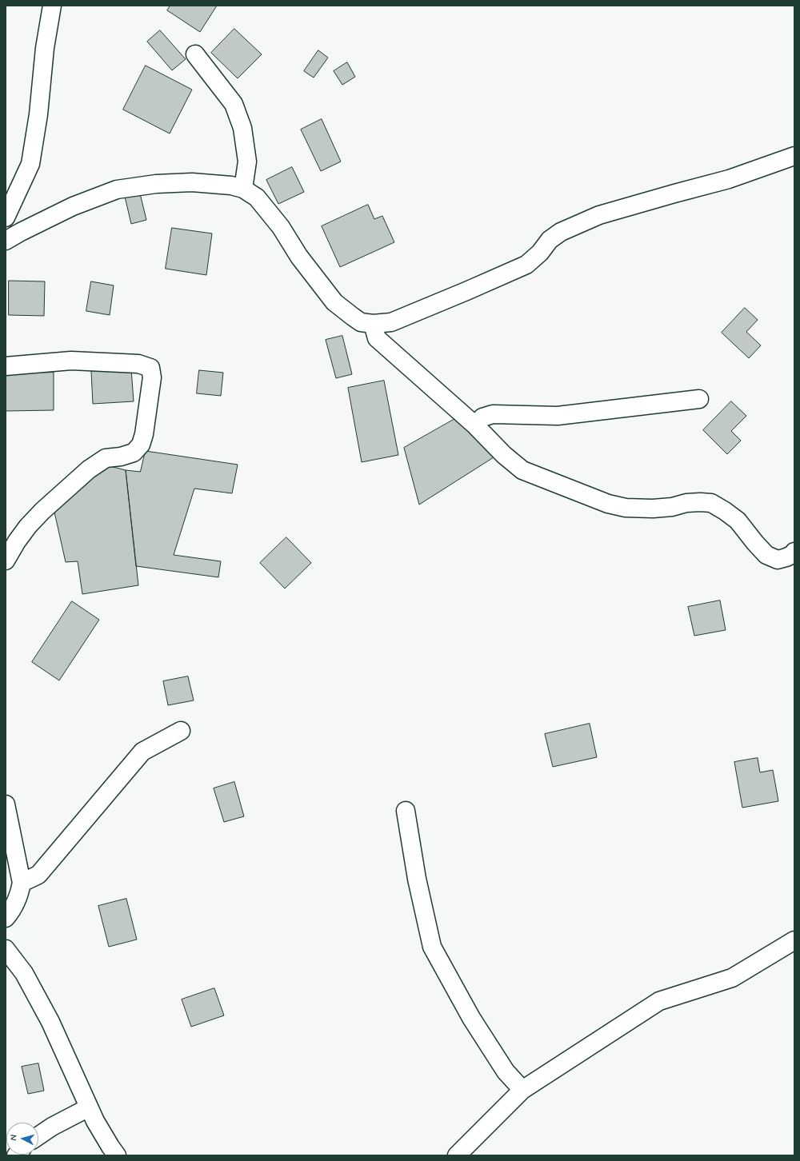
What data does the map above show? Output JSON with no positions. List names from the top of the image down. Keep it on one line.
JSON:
{"north":"left"}
